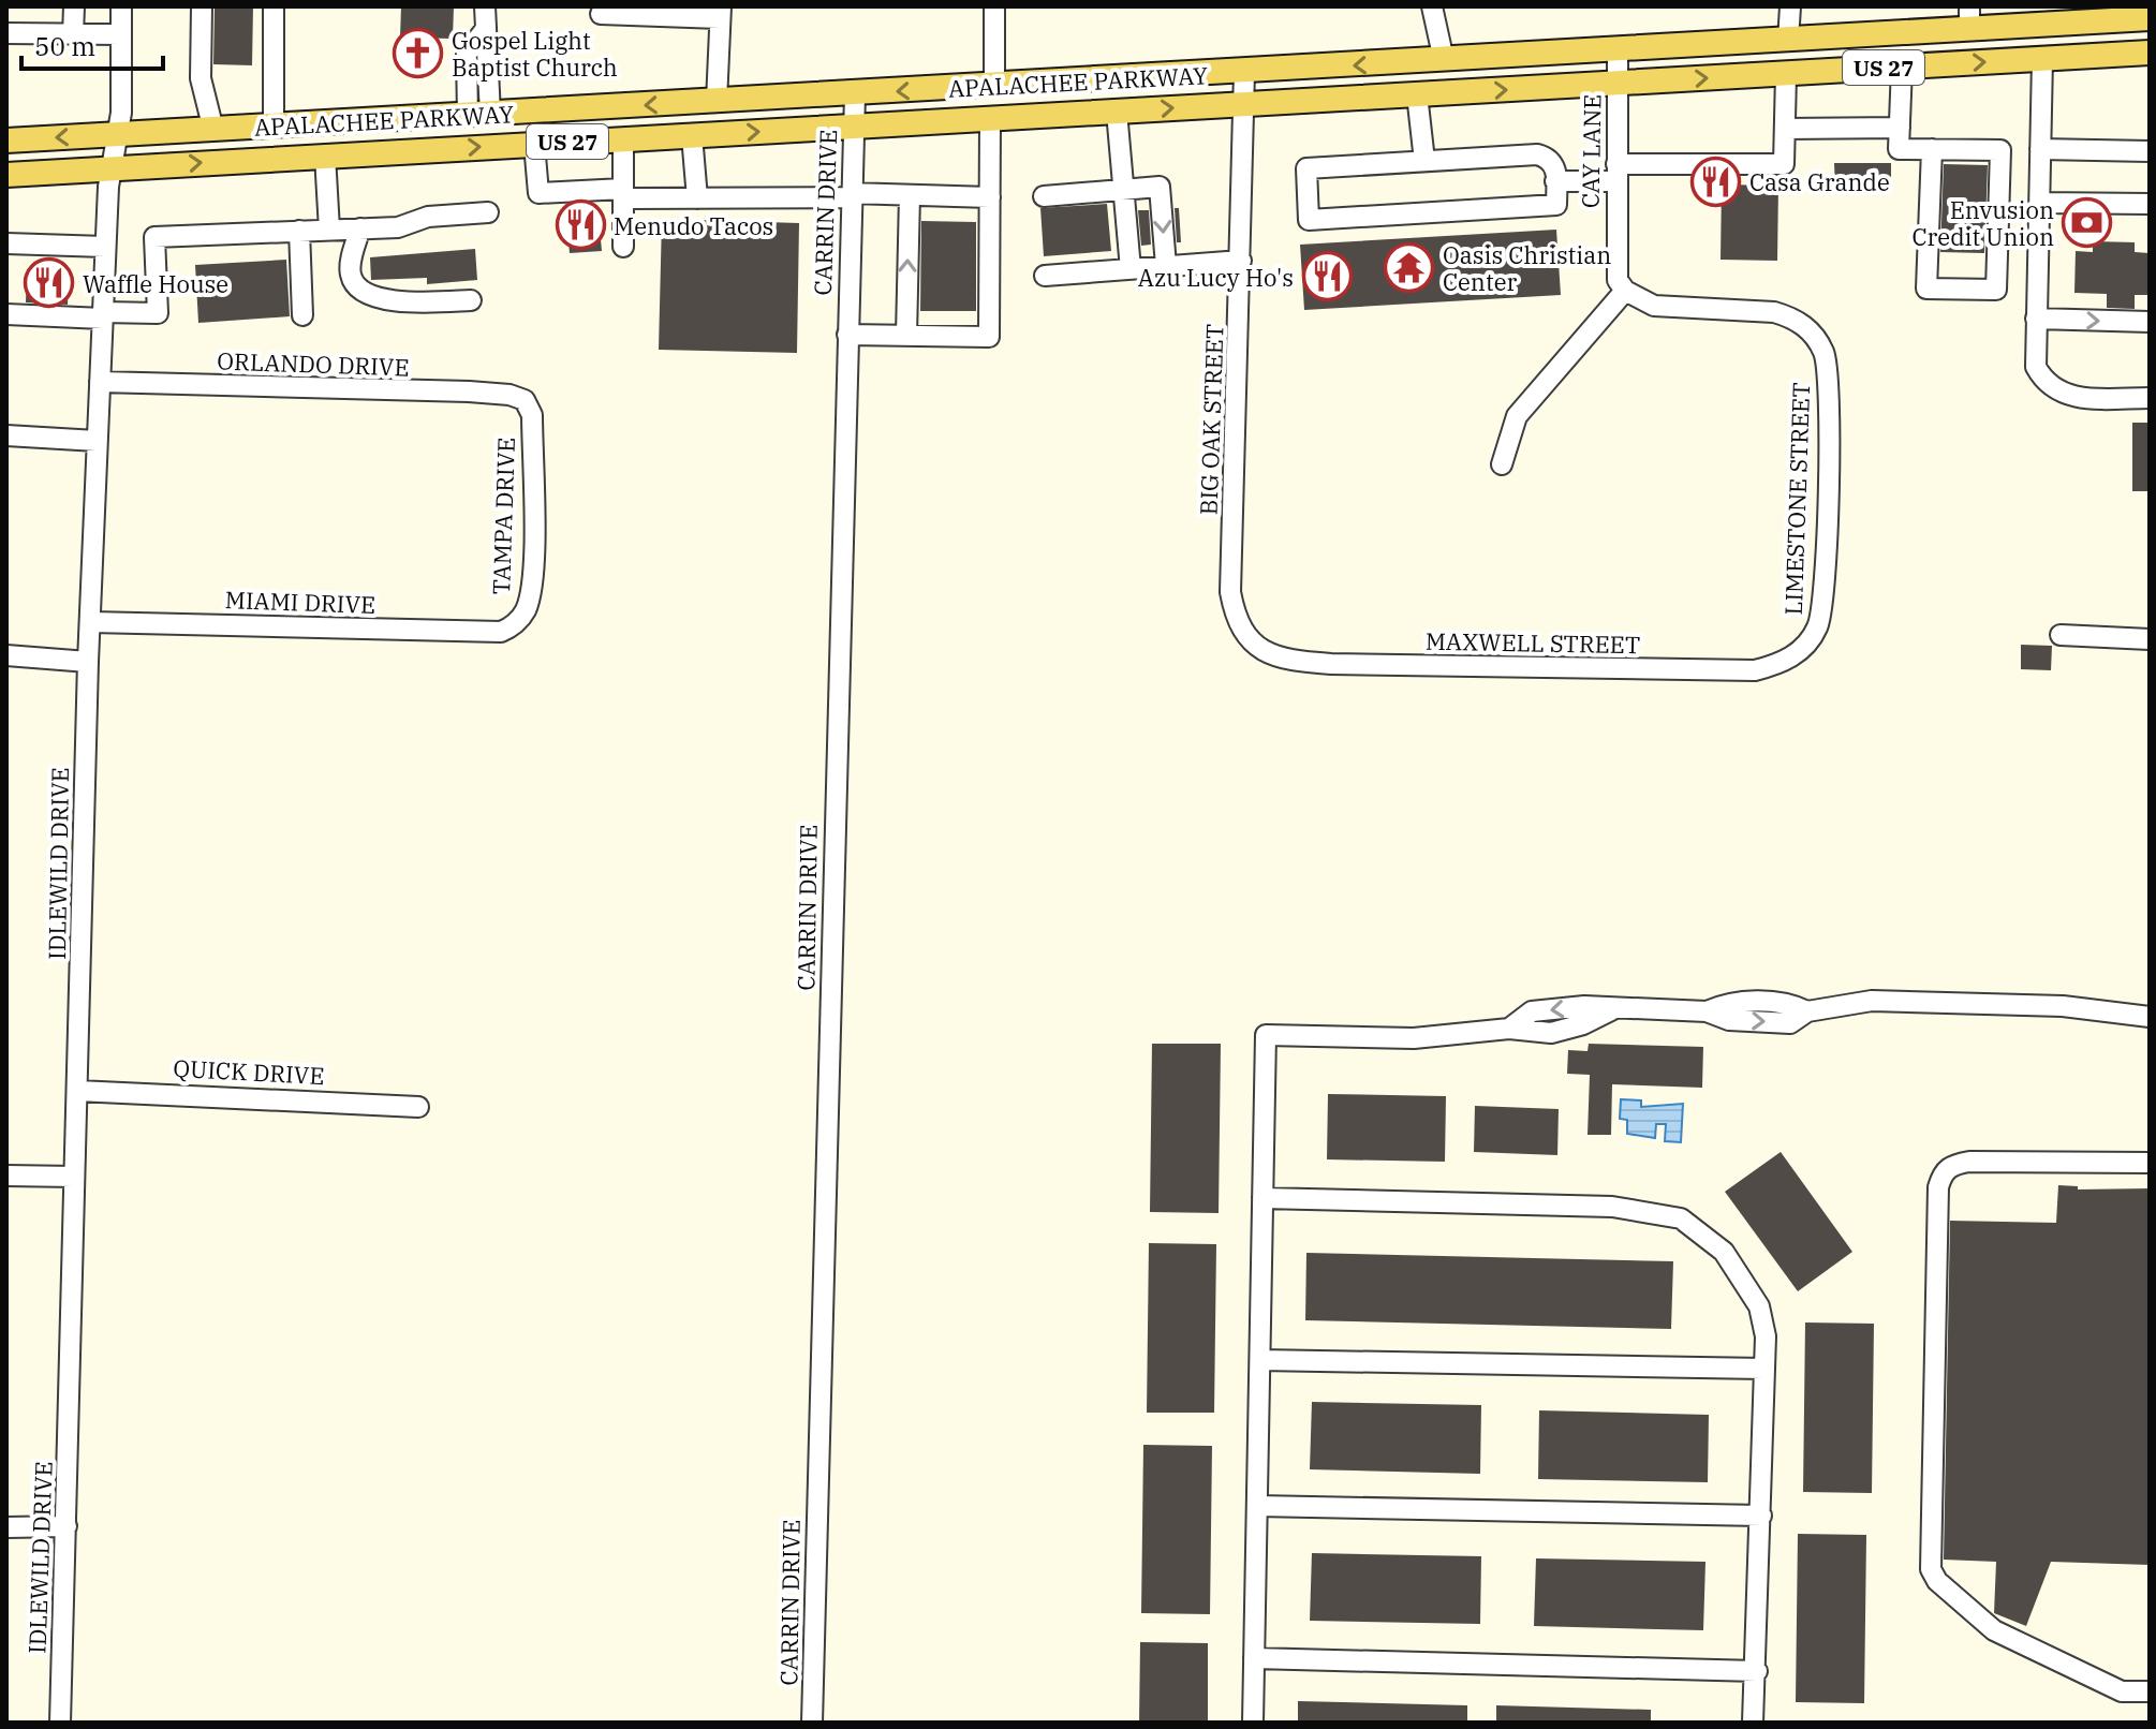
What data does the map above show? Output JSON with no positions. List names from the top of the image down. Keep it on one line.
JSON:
{"streets":{"main road":["US 27","APALACHEE PARKWAY"],"street":["CAY LANE","CARRIN DRIVE","ORLANDO DRIVE","BIG OAK STREET","LIMESTONE STREET","TAMPA DRIVE","MIAMI DRIVE","MAXWELL STREET","IDLEWILD DRIVE","QUICK DRIVE"]},"crossings":[["APALACHEE PARKWAY","CAY LANE"],["APALACHEE PARKWAY","CARRIN DRIVE"],["APALACHEE PARKWAY","BIG OAK STREET"],["APALACHEE PARKWAY","IDLEWILD DRIVE"],["CAY LANE","LIMESTONE STREET"],["ORLANDO DRIVE","TAMPA DRIVE"],["ORLANDO DRIVE","IDLEWILD DRIVE"],["BIG OAK STREET","MAXWELL STREET"],["LIMESTONE STREET","MAXWELL STREET"],["TAMPA DRIVE","MIAMI DRIVE"],["MIAMI DRIVE","IDLEWILD DRIVE"],["IDLEWILD DRIVE","QUICK DRIVE"]],"places":{"church":["Gospel Light Baptist Church"],"restaurant":["Casa Grande","Menudo Tacos","Azu Lucy Ho's","Waffle House"],"bank":["Envusion Credit Union"],"temple":["Oasis Christian Center"]},"scale_bar":"50 m"}
